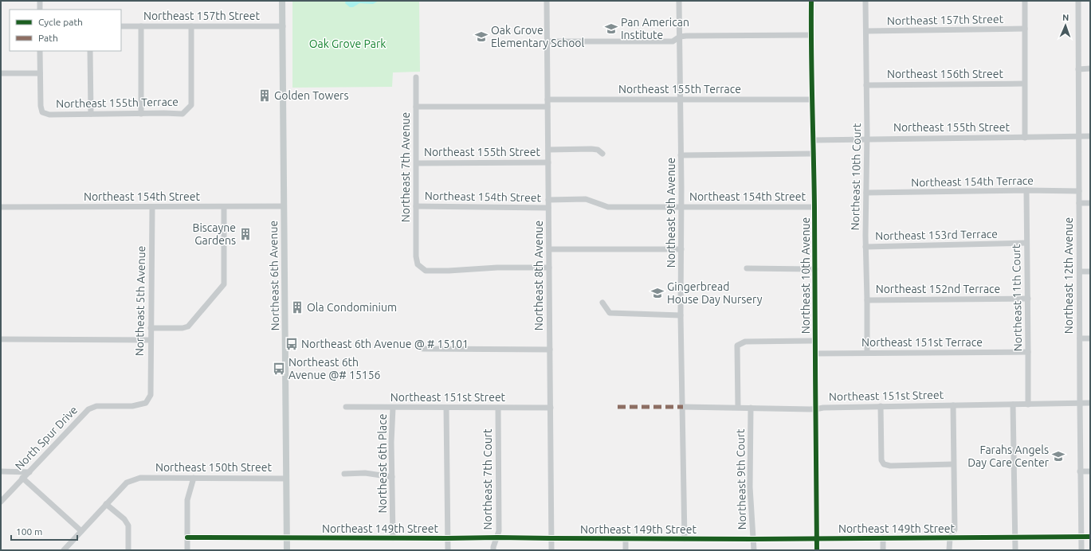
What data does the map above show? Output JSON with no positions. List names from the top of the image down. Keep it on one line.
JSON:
{"streets":{"main road":["Northeast 6th Avenue"],"street":["Northeast 157th Street","Northeast 156th Street","Northeast 155th Terrace","Northeast 155th Street","Northeast 7th Avenue","Northeast 10th Court","Northeast 154th Terrace","Northeast 154th Street","Northeast 9th Avenue","Northeast 153rd Terrace","Northeast 8th Avenue","Northeast 10th Avenue","Northeast 12th Avenue","Northeast 152nd Terrace","Northeast 11th Court","Northeast 5th Avenue","Northeast 151st Terrace","Northeast 151st Street","North Spur Drive","Northeast 6th Place","Northeast 150th Street","Northeast 7th Court","Northeast 9th Court","Northeast 149th Street"]},"crossings":[["Northeast 157th Street","Northeast 155th Terrace"],["Northeast 157th Street","Northeast 10th Court"],["Northeast 157th Street","Northeast 6th Avenue"],["Northeast 156th Street","Northeast 10th Court"],["Northeast 155th Terrace","Northeast 9th Avenue"],["Northeast 155th Terrace","Northeast 8th Avenue"],["Northeast 155th Terrace","Northeast 10th Avenue"],["Northeast 155th Street","Northeast 7th Avenue"],["Northeast 155th Street","Northeast 10th Court"],["Northeast 155th Street","Northeast 8th Avenue"],["Northeast 155th Street","Northeast 10th Avenue"],["Northeast 155th Street","Northeast 12th Avenue"],["Northeast 7th Avenue","Northeast 154th Street"],["Northeast 7th Avenue","Northeast 8th Avenue"],["Northeast 10th Court","Northeast 154th Terrace"],["Northeast 10th Court","Northeast 153rd Terrace"],["Northeast 10th Court","Northeast 152nd Terrace"],["Northeast 10th Court","Northeast 151st Terrace"],["Northeast 154th Terrace","Northeast 12th Avenue"],["Northeast 154th Terrace","Northeast 11th Court"],["Northeast 154th Street","Northeast 9th Avenue"],["Northeast 154th Street","Northeast 6th Avenue"],["Northeast 154th Street","Northeast 8th Avenue"],["Northeast 154th Street","Northeast 10th Avenue"],["Northeast 154th Street","Northeast 5th Avenue"],["Northeast 9th Avenue","Northeast 151st Street"],["Northeast 9th Avenue","Northeast 149th Street"],["Northeast 153rd Terrace","Northeast 11th Court"],["Northeast 6th Avenue","Northeast 150th Street"],["Northeast 6th Avenue","Northeast 149th Street"],["Northeast 8th Avenue","Northeast 151st Street"],["Northeast 8th Avenue","Northeast 149th Street"],["Northeast 10th Avenue","Northeast 151st Terrace"],["Northeast 10th Avenue","Northeast 151st Street"],["Northeast 10th Avenue","Northeast 149th Street"],["Northeast 12th Avenue","Northeast 151st Street"],["Northeast 12th Avenue","Northeast 149th Street"],["Northeast 152nd Terrace","Northeast 11th Court"],["Northeast 11th Court","Northeast 151st Terrace"],["Northeast 11th Court","Northeast 151st Street"],["Northeast 5th Avenue","North Spur Drive"],["Northeast 151st Street","Northeast 6th Place"],["Northeast 151st Street","Northeast 7th Court"],["Northeast 151st Street","Northeast 9th Court"],["Northeast 6th Place","Northeast 149th Street"],["Northeast 7th Court","Northeast 149th Street"],["Northeast 9th Court","Northeast 149th Street"]],"parks":["Oak Grove Park"],"places":{"school or university":["Pan American Institute","Oak Grove Elementary School","Gingerbread House Day Nursery","Farahs Angels Day Care Center"],"building":["Golden Towers","Biscayne Gardens","Ola Condominium"],"bus stop":["Northeast 6th Avenue @ # 15101","Northeast 6th Avenue @# 15156"]},"legend":["Cycle path","Path"],"scale_bar":"100 m","north":"top"}
